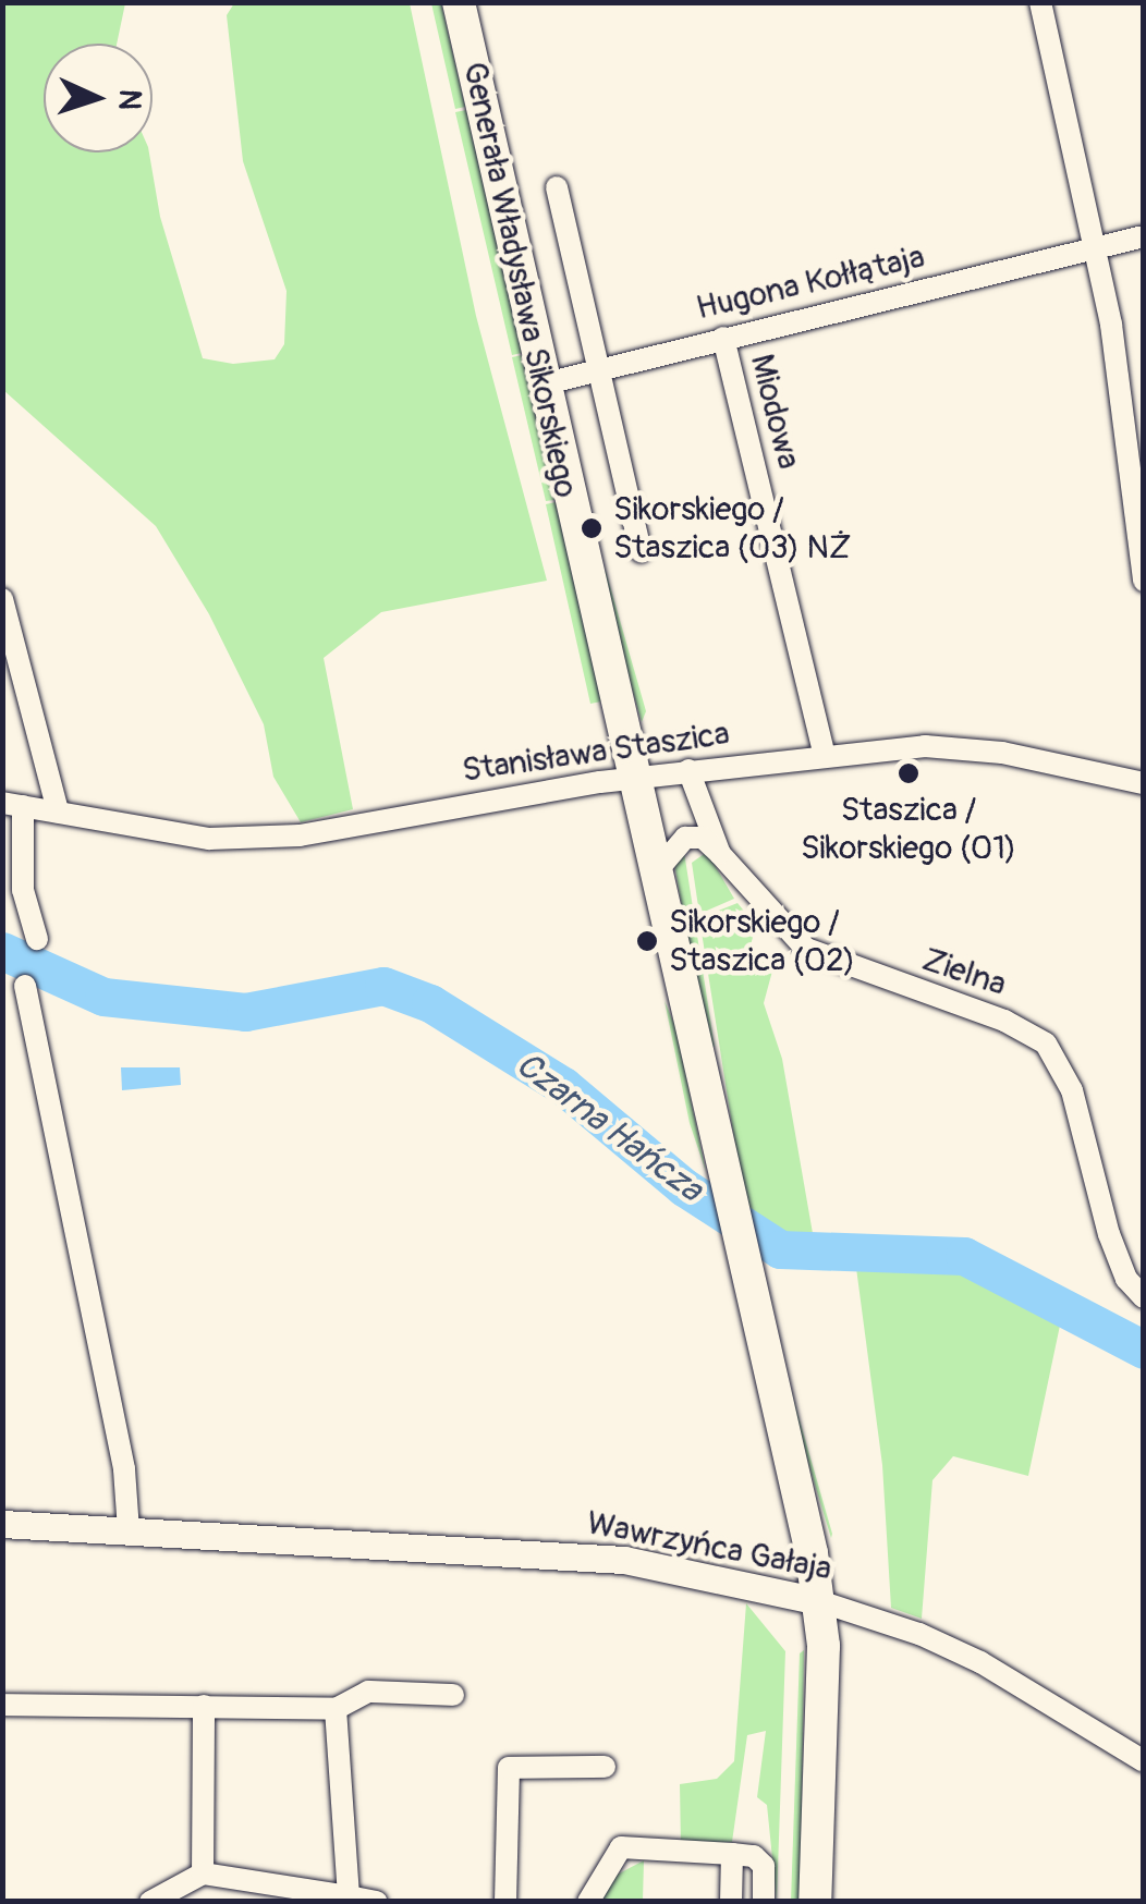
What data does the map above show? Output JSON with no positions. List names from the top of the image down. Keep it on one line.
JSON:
{"streets":{"main road":["Generała Władysława Sikorskiego"],"street":["Hugona Kołłątaja","Miodowa","Stanisława Staszica","Zielna","Wawrzyńca Gałaja"]},"crossings":[["Generała Władysława Sikorskiego","Hugona Kołłątaja"],["Generała Władysława Sikorskiego","Stanisława Staszica"],["Generała Władysława Sikorskiego","Wawrzyńca Gałaja"],["Hugona Kołłątaja","Miodowa"],["Miodowa","Stanisława Staszica"],["Stanisława Staszica","Zielna"]],"water":["Czarna Hańcza"],"places":["Sikorskiego / Staszica (03) NŻ","Staszica / Sikorskiego (01)","Sikorskiego / Staszica (02)"],"north":"right"}
